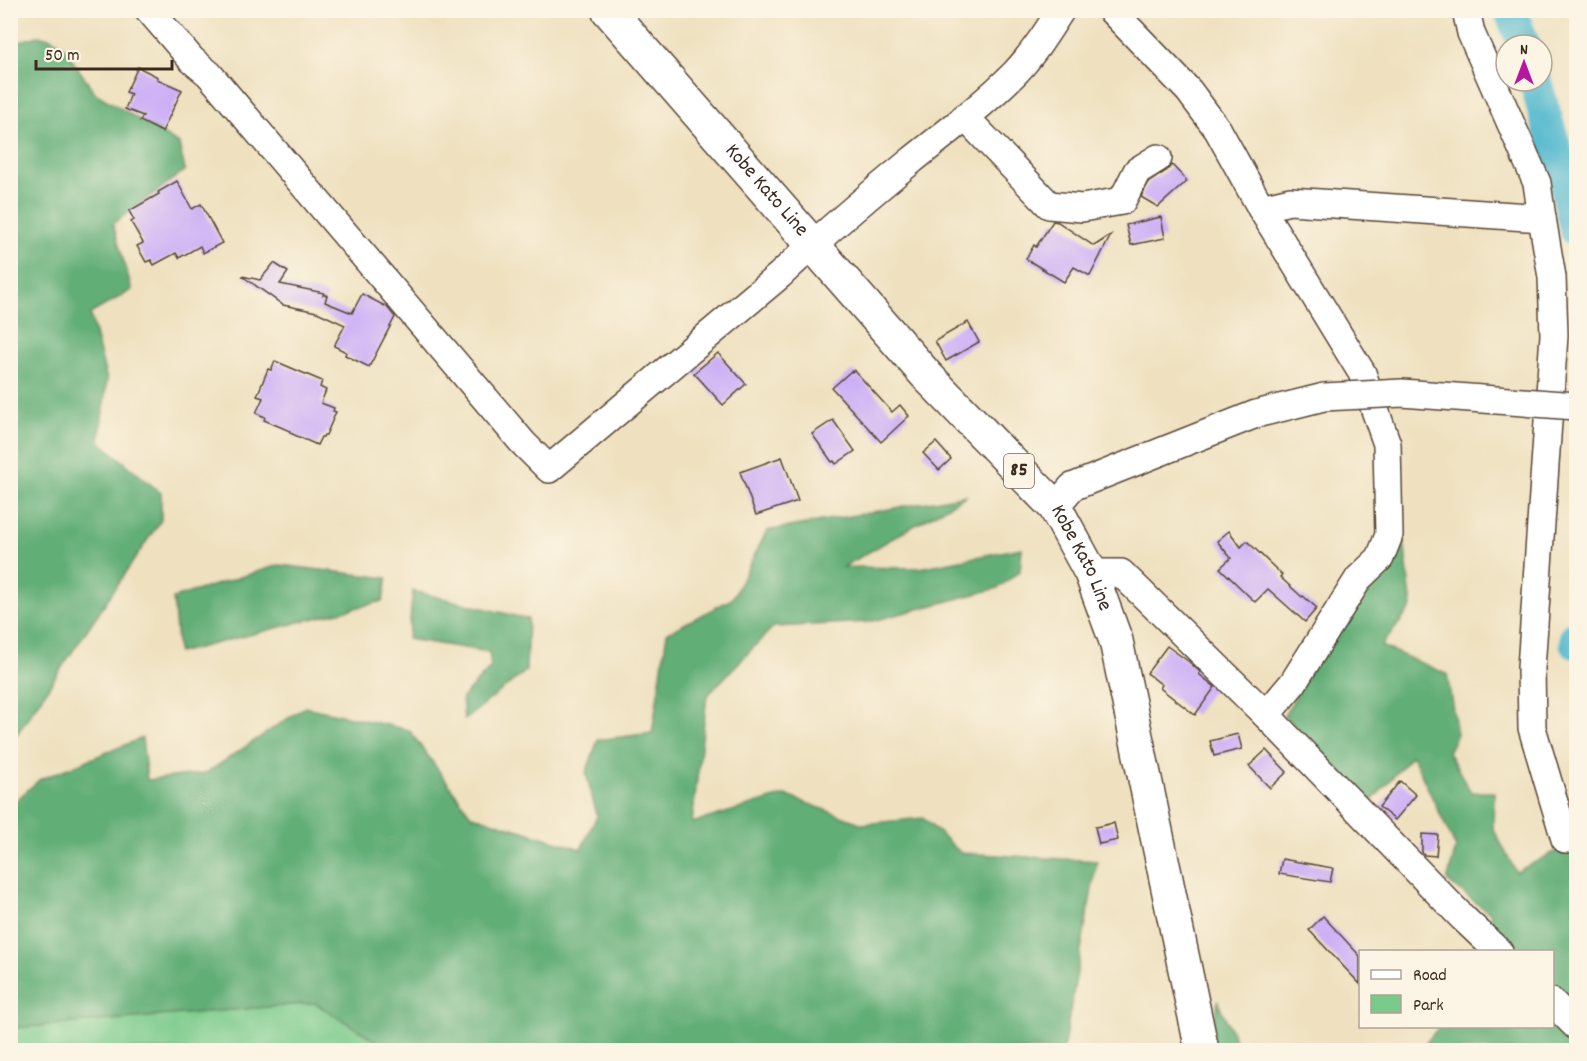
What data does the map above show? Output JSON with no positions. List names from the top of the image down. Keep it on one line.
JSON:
{"streets":{"main road":["Kobe Kato Line","85"]},"legend":["Road","Park"],"scale_bar":"50 m","north":"top"}
